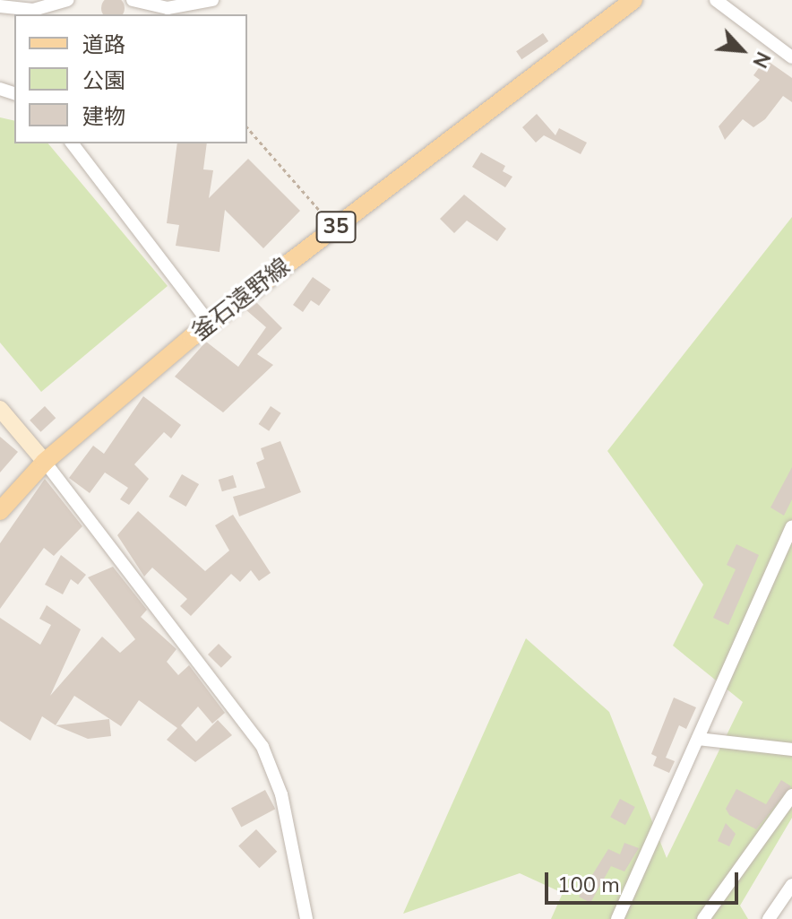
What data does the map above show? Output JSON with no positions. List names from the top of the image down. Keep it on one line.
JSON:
{"streets":{"main road":["35","釜石遠野線"]},"legend":["道路","公園","建物"],"scale_bar":"100 m","north":"bottom right"}
